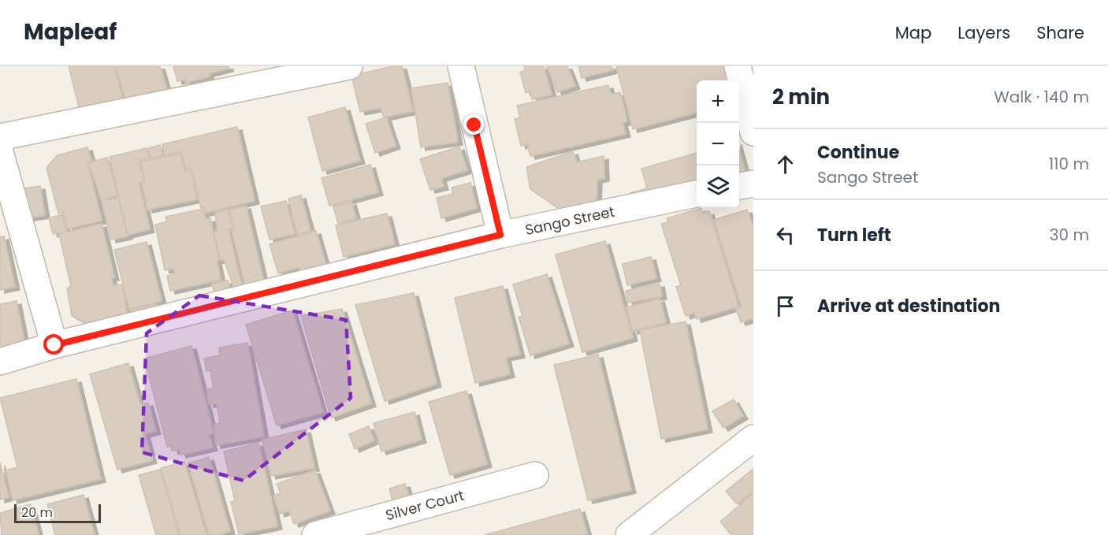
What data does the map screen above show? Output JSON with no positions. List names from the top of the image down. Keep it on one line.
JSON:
{"streets":{"street":["Sango Street","Silver Court"]},"scale_bar":"20 m","page":{"header":"Mapleaf","nav":["Map","Layers","Share"],"heading":["2 min","Walk · 140 m"],"map_buttons":["+","−"],"list":[["Continue","Sango Street","110 m"],["Turn left","30 m"],"Arrive at destination"],"scale":"20 m"}}
